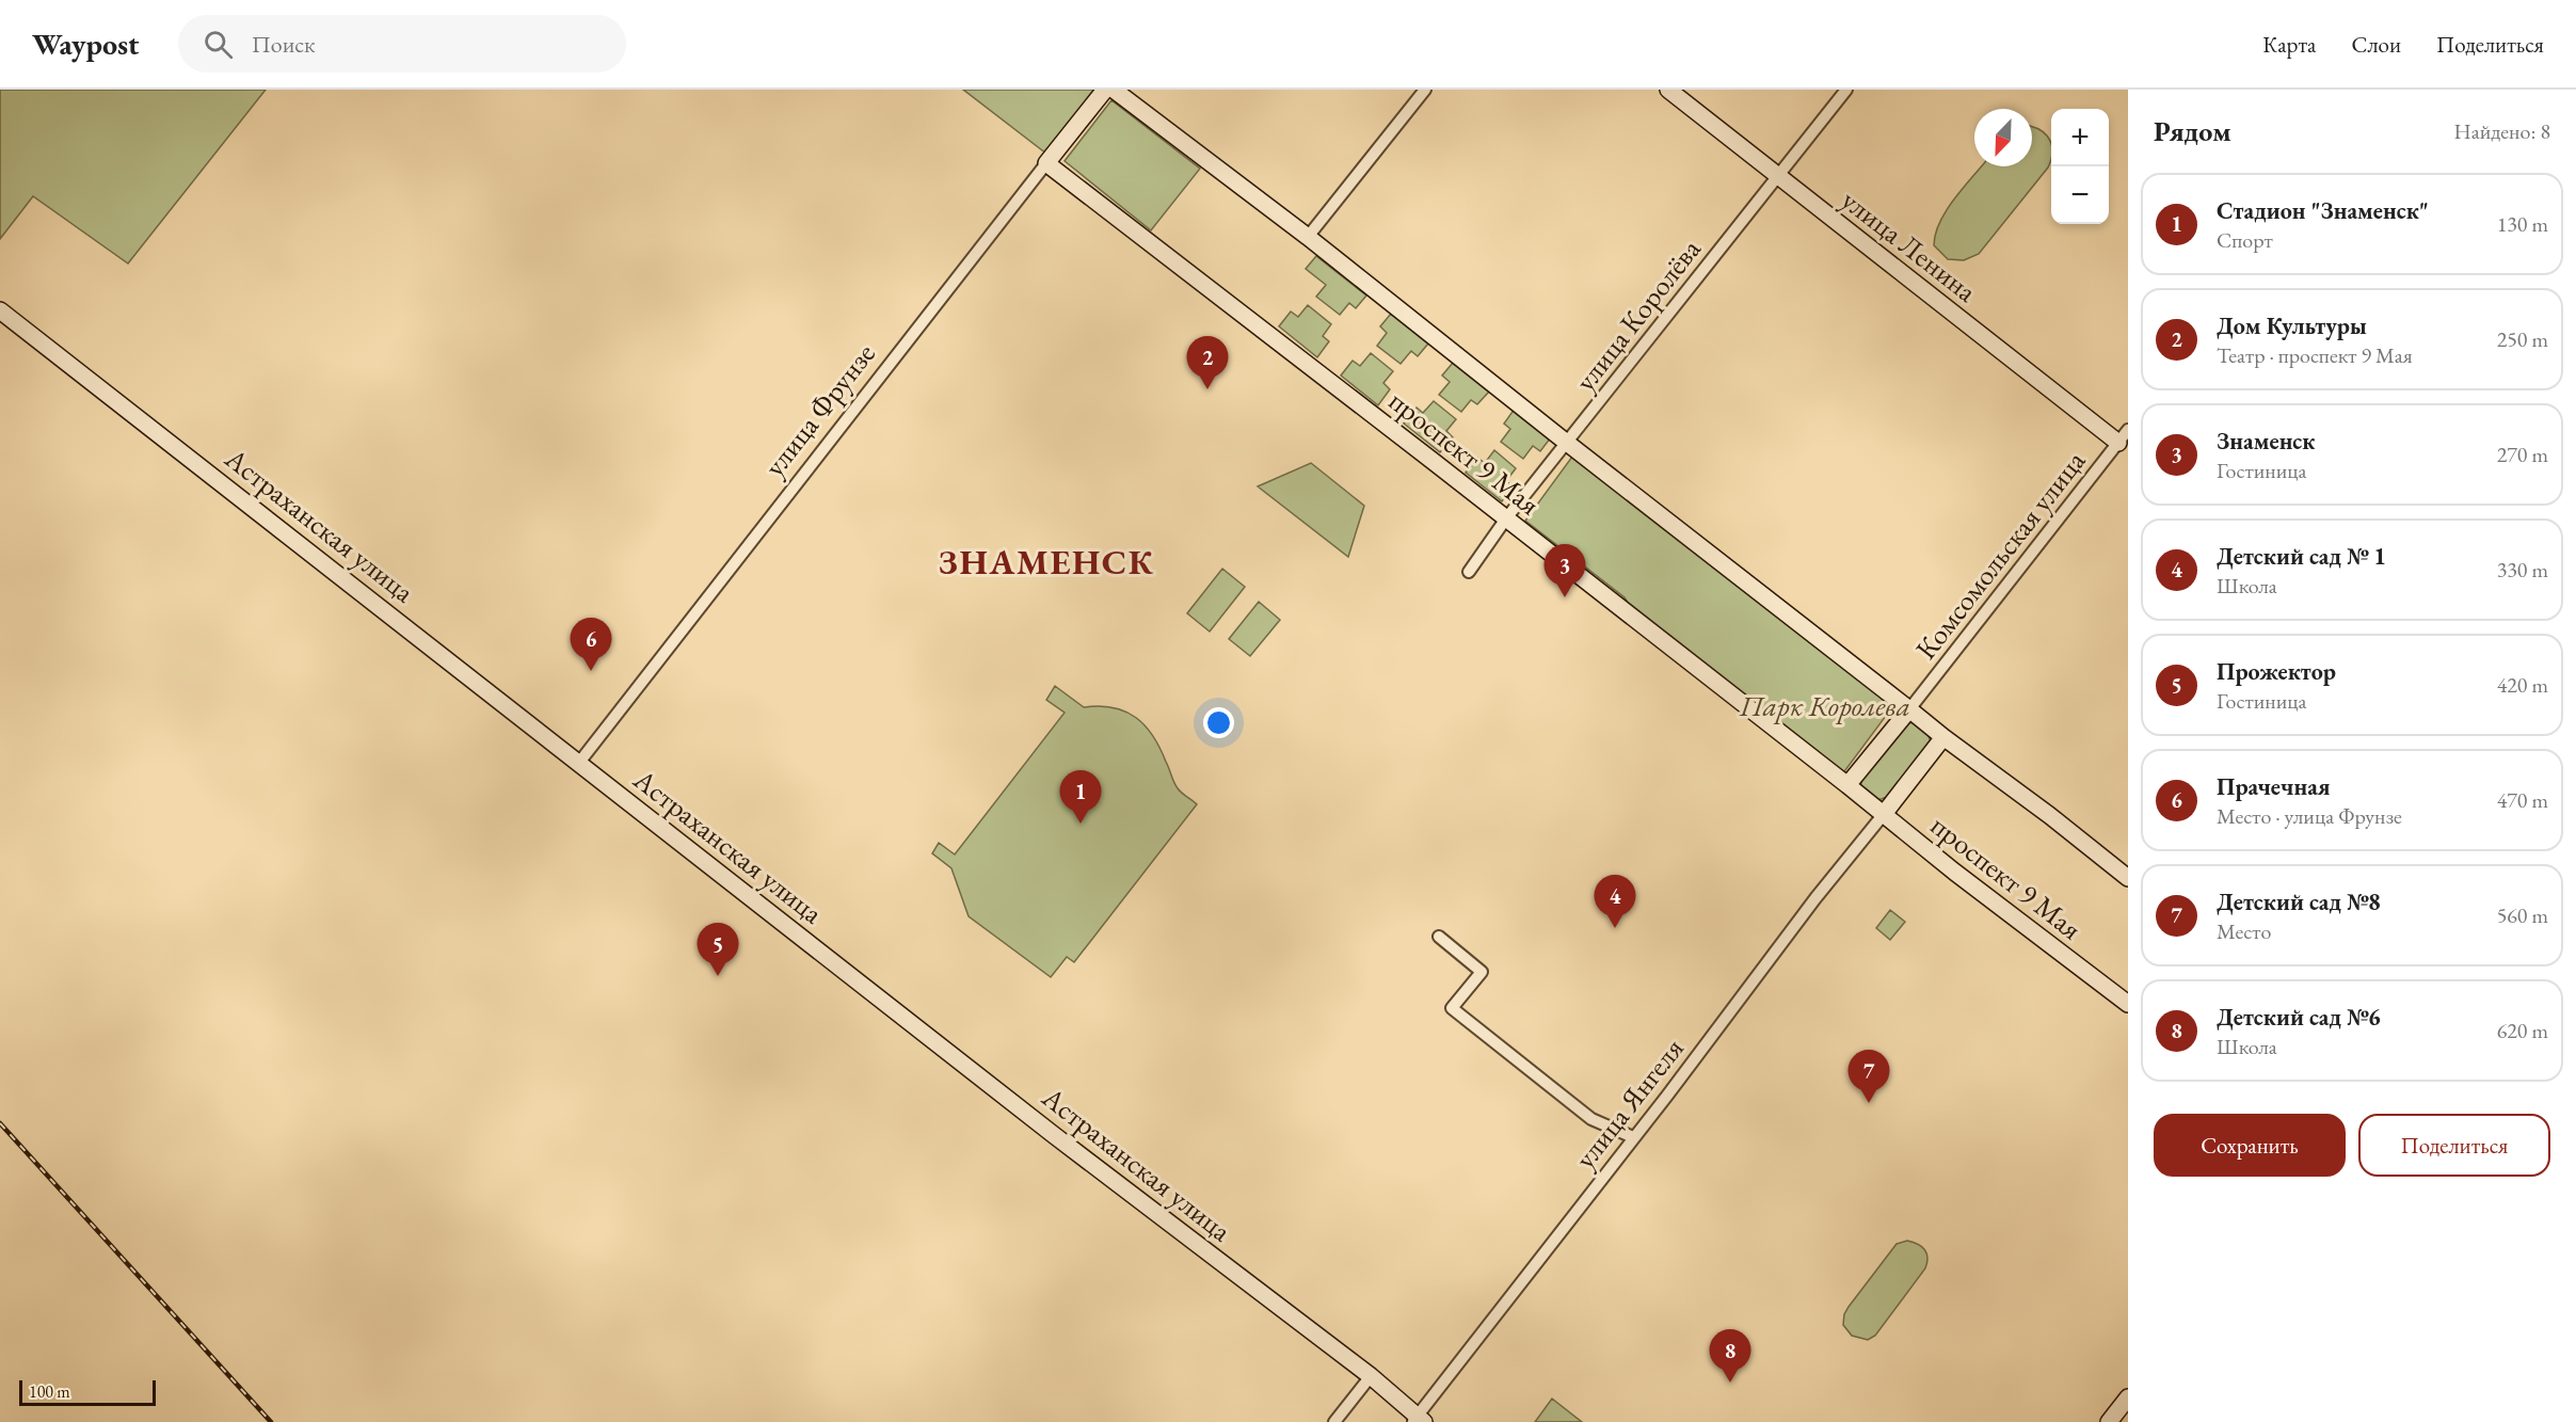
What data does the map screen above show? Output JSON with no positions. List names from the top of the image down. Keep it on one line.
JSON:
{"streets":{"street":["улица Ленина","улица Королёва","улица Фрунзе","проспект 9 Мая","Астраханская улица","Комсомольская улица","улица Янгеля"]},"crossings":[["улица Ленина","улица Королёва"],["улица Ленина","Комсомольская улица"],["улица Королёва","проспект 9 Мая"],["улица Фрунзе","проспект 9 Мая"],["улица Фрунзе","Астраханская улица"],["проспект 9 Мая","улица Янгеля"],["Астраханская улица","улица Янгеля"]],"districts":["ЗНАМЕНСК"],"parks":["Парк Королева"],"scale_bar":"100 m","north":"bottom left","page":{"header":"Waypost","search":"Поиск","nav":["Карта","Слои","Поделиться"],"heading":["Рядом","Найдено: 8"],"map_buttons":["+","−"],"list":[{"mark":"1","name":"Стадион \"Знаменск\"","note":"Спорт","value":"130 m"},{"mark":"2","name":"Дом Культуры","note":"Театр · проспект 9 Мая","value":"250 m"},{"mark":"3","name":"Знаменск","note":"Гостиница","value":"270 m"},{"mark":"4","name":"Детский сад № 1","note":"Школа","value":"330 m"},{"mark":"5","name":"Прожектор","note":"Гостиница","value":"420 m"},{"mark":"6","name":"Прачечная","note":"Место · улица Фрунзе","value":"470 m"},{"mark":"7","name":"Детский сад №8","note":"Место","value":"560 m"},{"mark":"8","name":"Детский сад №6","note":"Школа","value":"620 m"}],"pins":["2","3","6","1","4","5","7","8"],"buttons":["Сохранить","Поделиться"],"scale":"100 m"}}
